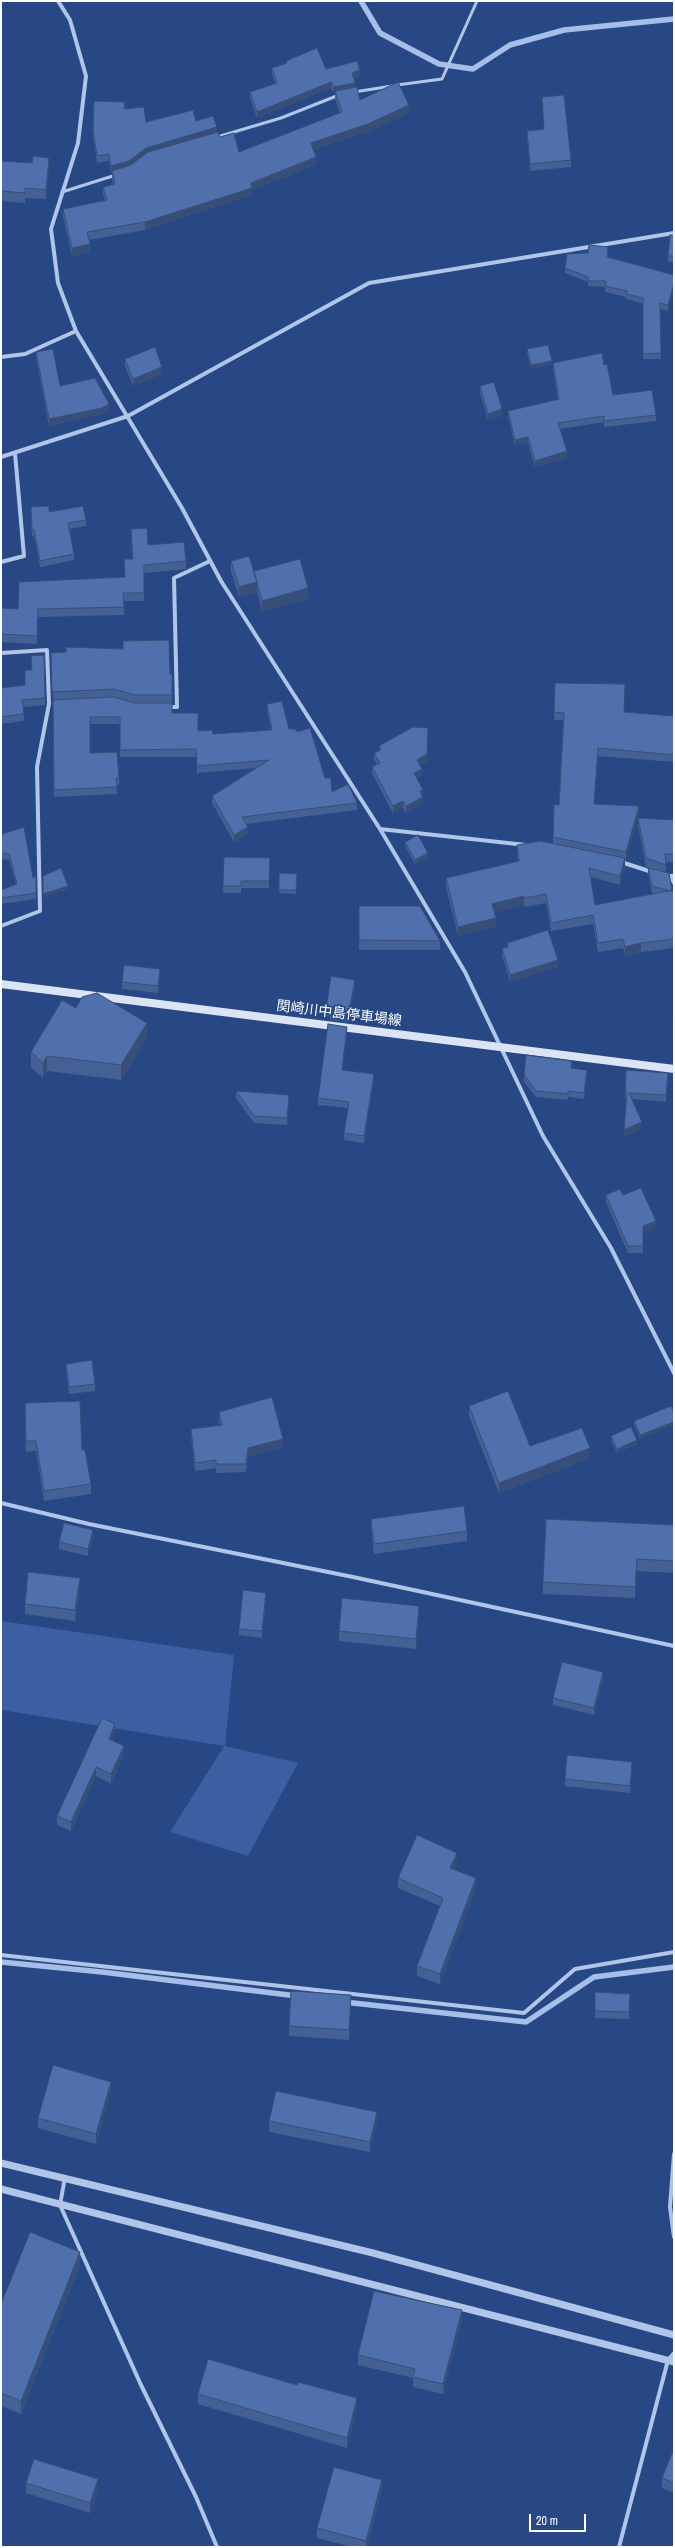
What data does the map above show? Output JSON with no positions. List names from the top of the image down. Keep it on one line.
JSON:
{"streets":{"main road":["関崎川中島停車場線"]},"scale_bar":"20 m"}
